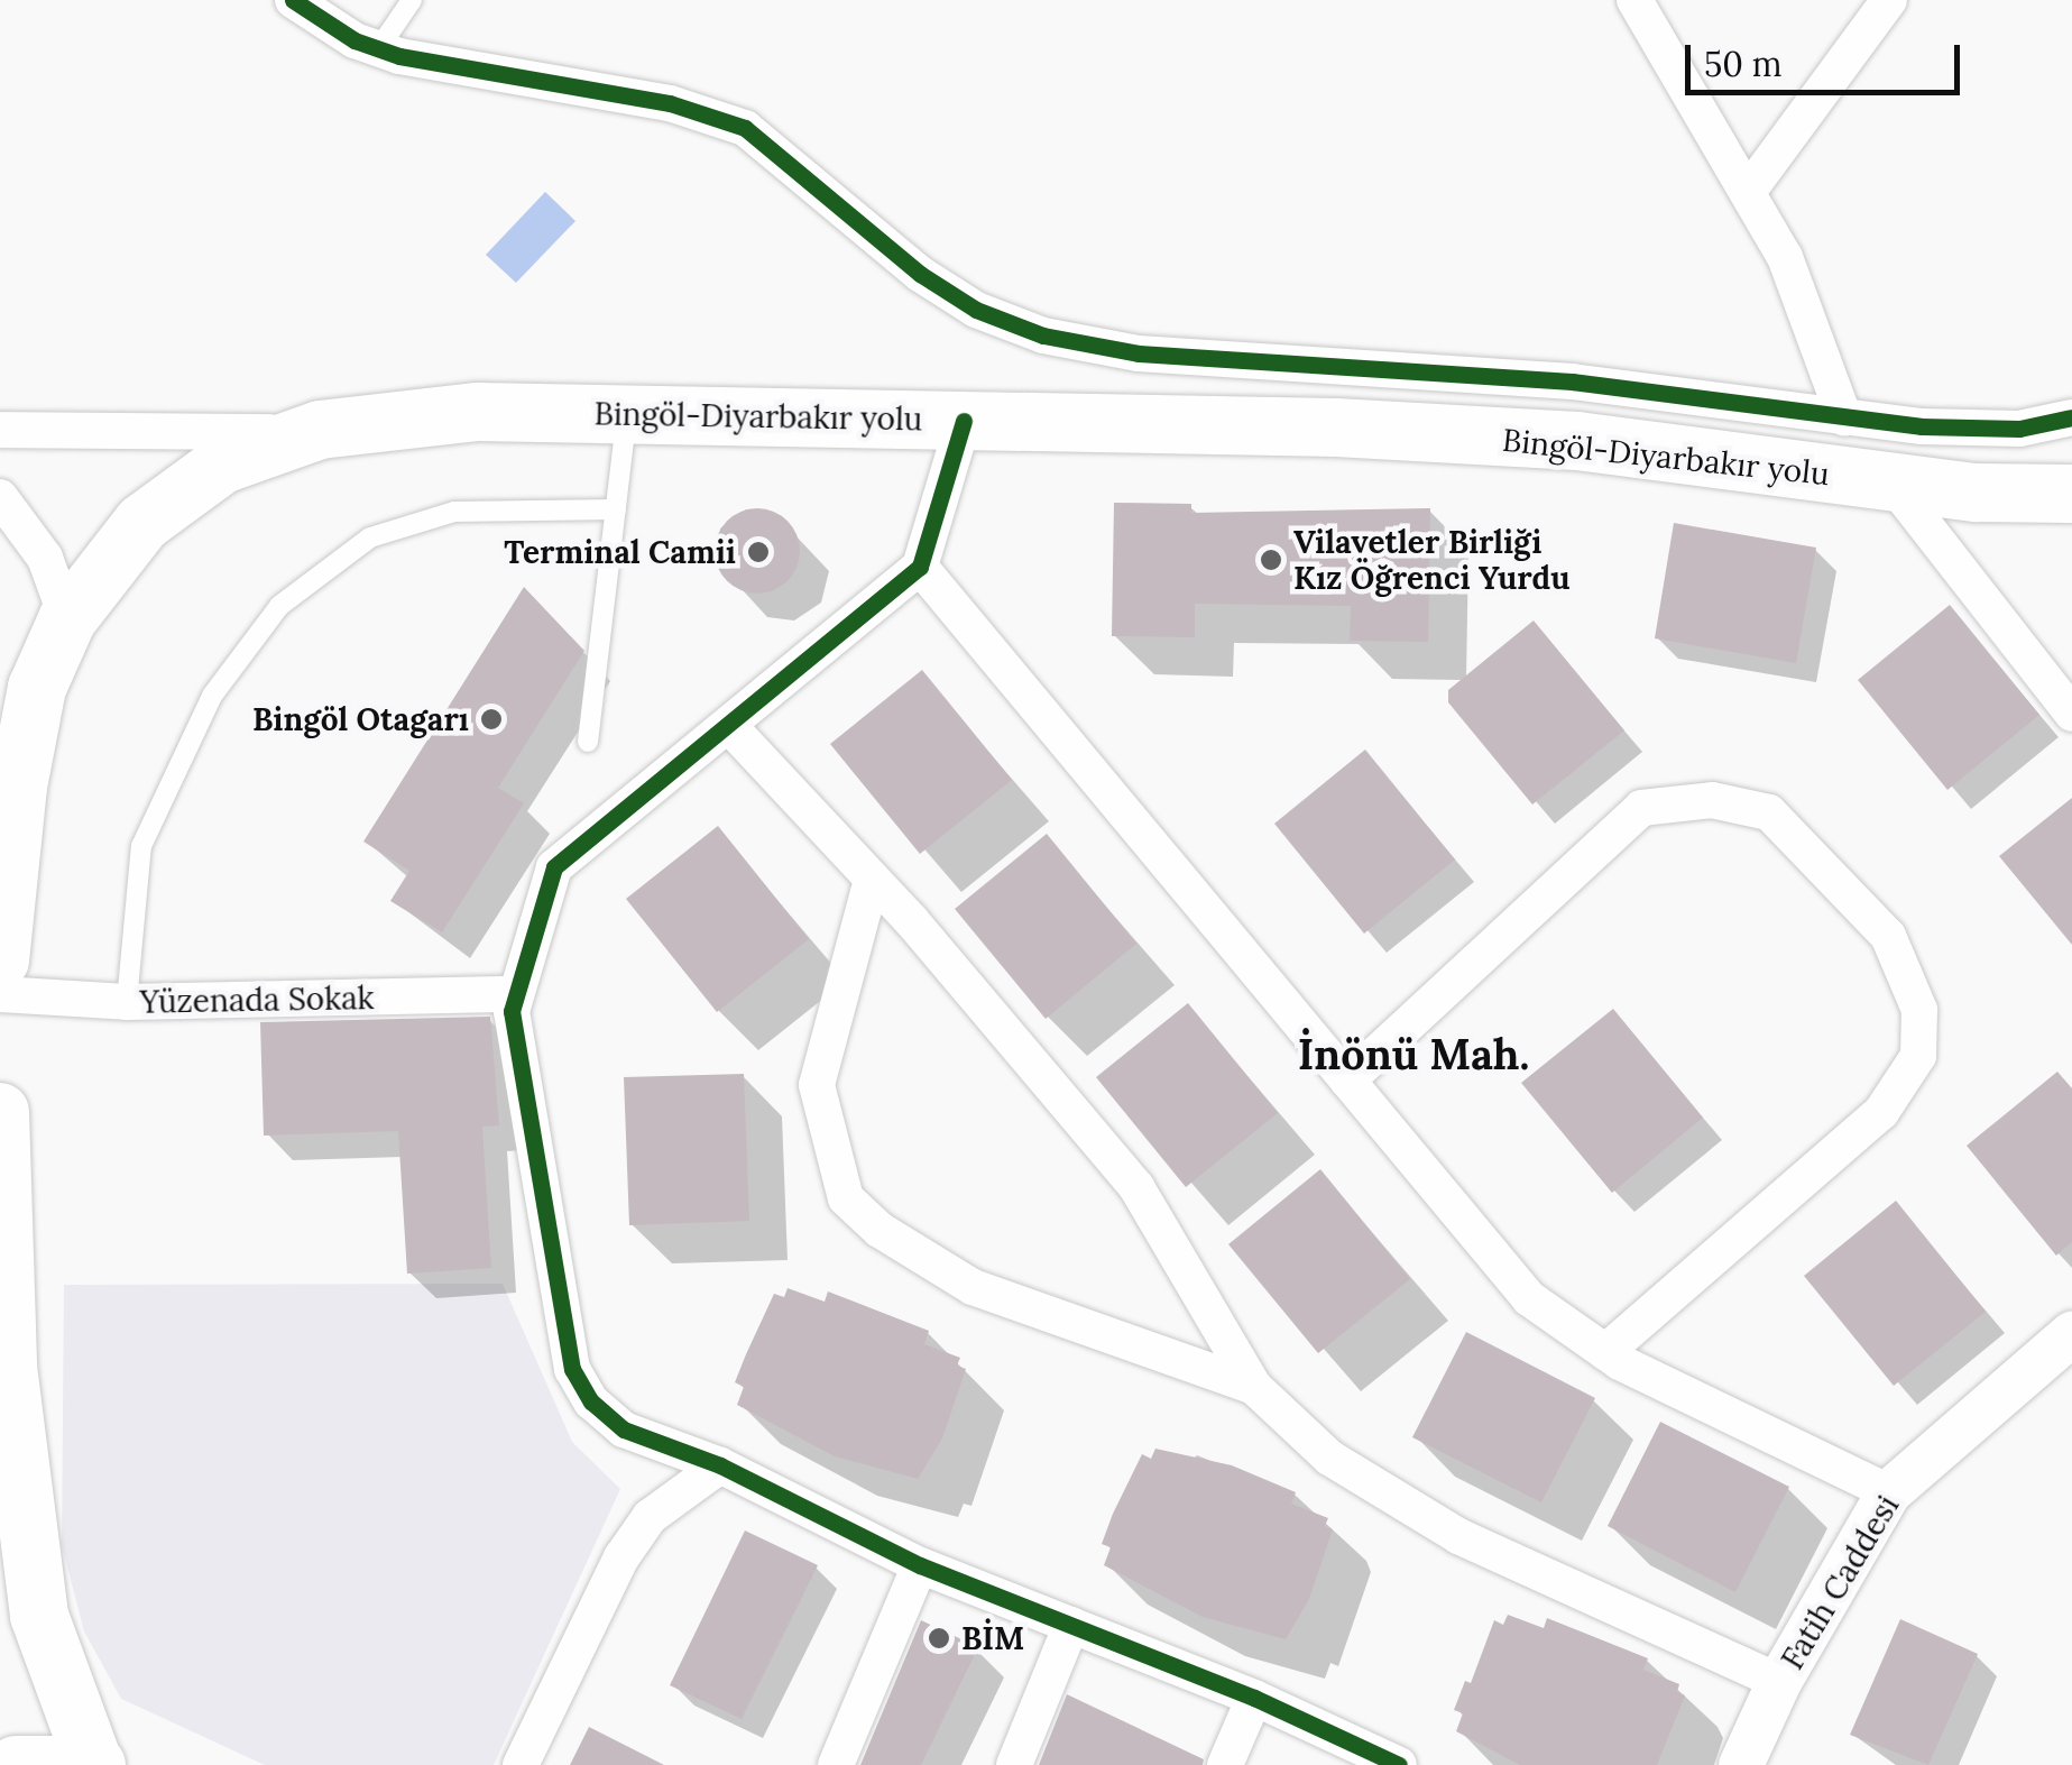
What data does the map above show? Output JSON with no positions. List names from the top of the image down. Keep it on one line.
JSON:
{"streets":{"main road":["Bingöl-Diyarbakır yolu"],"street":["Yüzenada Sokak","Fatih Caddesi"]},"districts":["İnönü Mah."],"places":["Terminal Camii","Vilayetler Birliği Kız Öğrenci Yurdu","Bingöl Otagarı","BİM"],"scale_bar":"50 m"}
